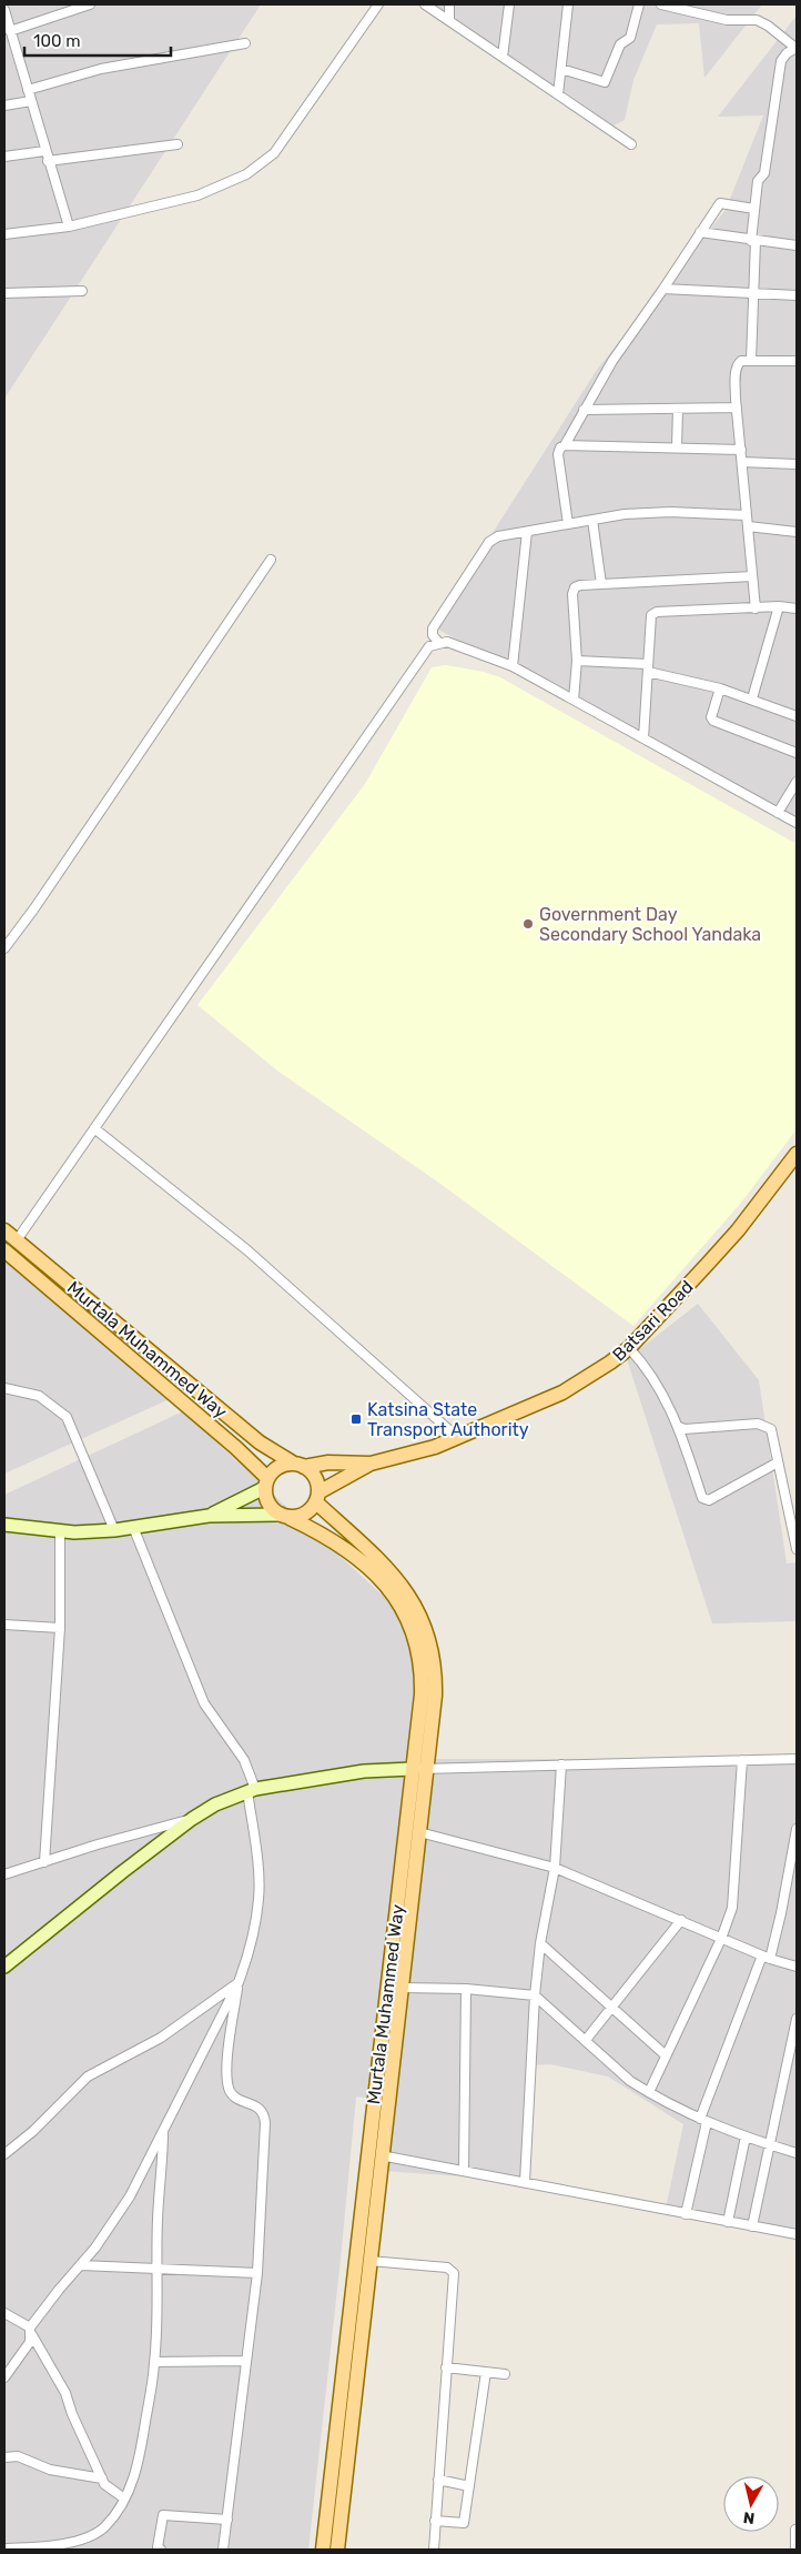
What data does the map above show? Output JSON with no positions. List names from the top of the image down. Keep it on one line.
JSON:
{"streets":{"main road":["Batsari Road","Murtala Muhammed Way"]},"places":{"other":["Government Day Secondary School Yandaka"],"transit":["Katsina State Transport Authority"]},"scale_bar":"100 m","north":"bottom"}
